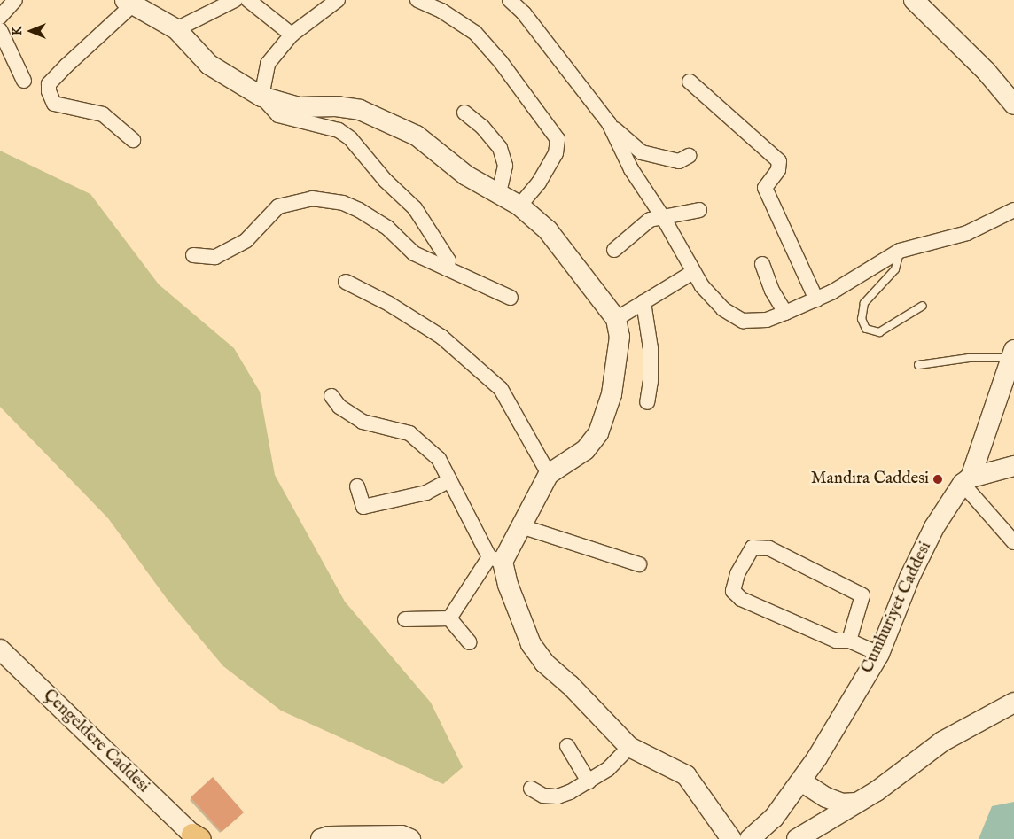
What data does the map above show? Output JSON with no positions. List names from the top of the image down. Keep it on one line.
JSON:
{"streets":{"street":["Cumhuriyet Caddesi","Çengeldere Caddesi"]},"places":["Mandıra Caddesi"],"north":"left"}
